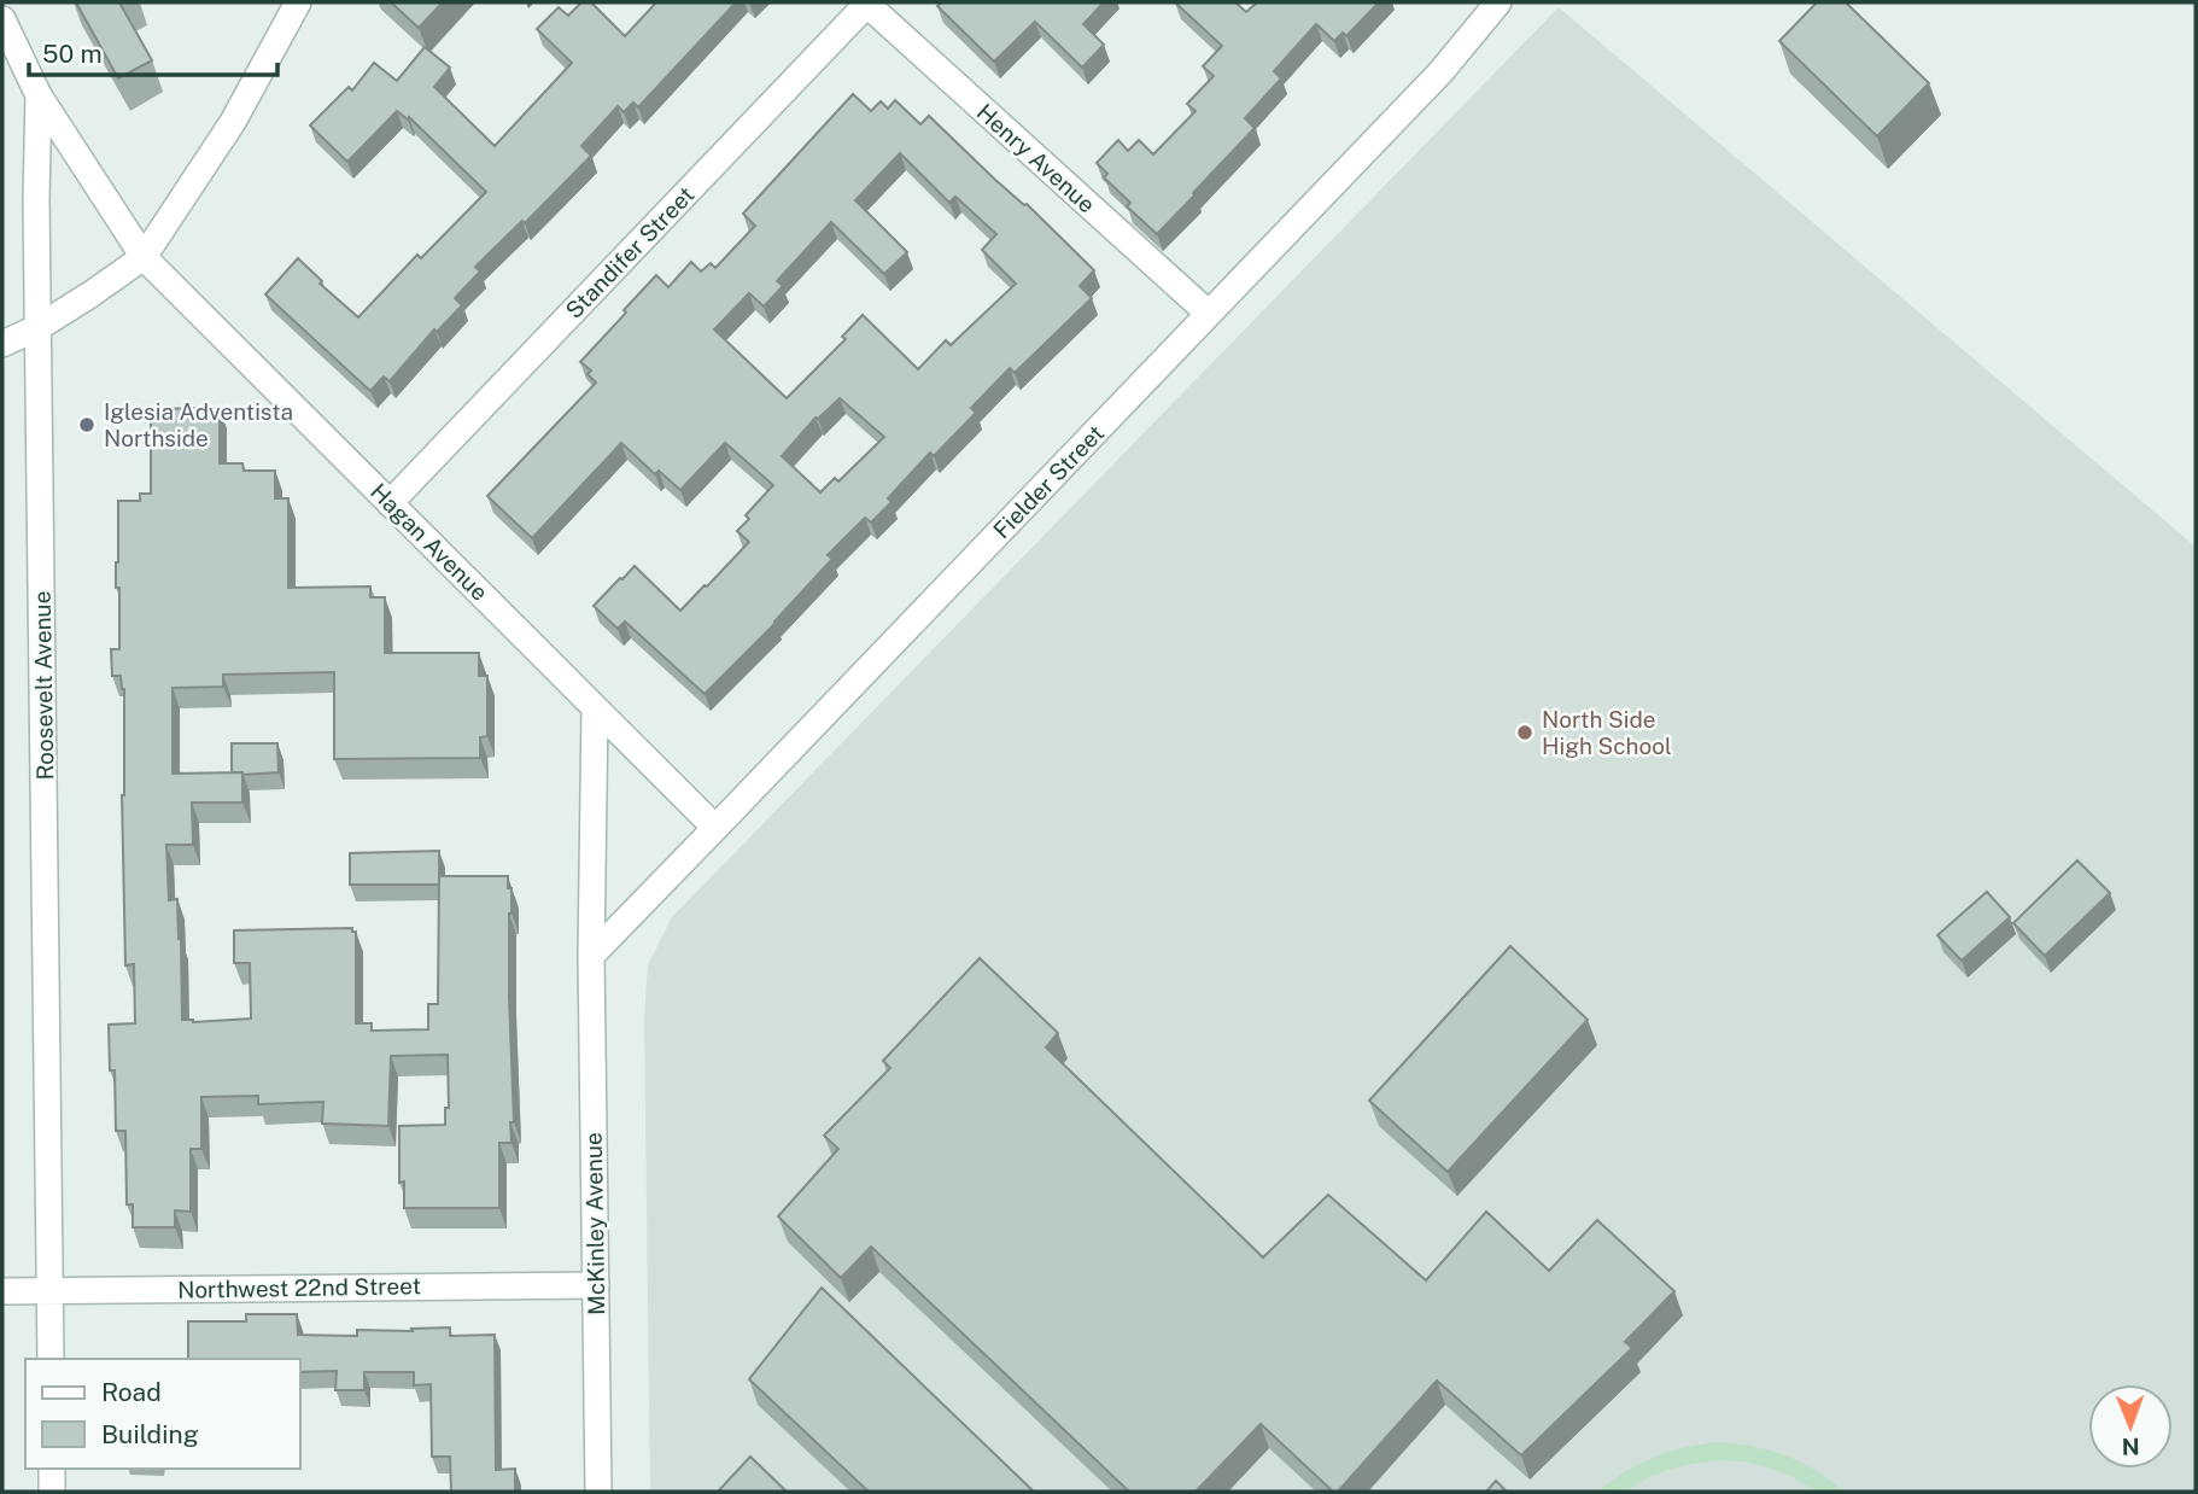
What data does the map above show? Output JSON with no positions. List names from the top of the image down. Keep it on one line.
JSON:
{"streets":{"street":["Henry Avenue","Standifer Street","Fielder Street","Hagan Avenue","Roosevelt Avenue","McKinley Avenue","Northwest 22nd Street"]},"crossings":[["Henry Avenue","Standifer Street"],["Henry Avenue","Fielder Street"],["Standifer Street","Hagan Avenue"],["Fielder Street","Hagan Avenue"],["Fielder Street","McKinley Avenue"],["Hagan Avenue","Roosevelt Avenue"],["Hagan Avenue","McKinley Avenue"],["Roosevelt Avenue","Northwest 22nd Street"],["McKinley Avenue","Northwest 22nd Street"]],"places":["Iglesia Adventista Northside","North Side High School"],"legend":["Road","Building"],"scale_bar":"50 m","north":"bottom"}
